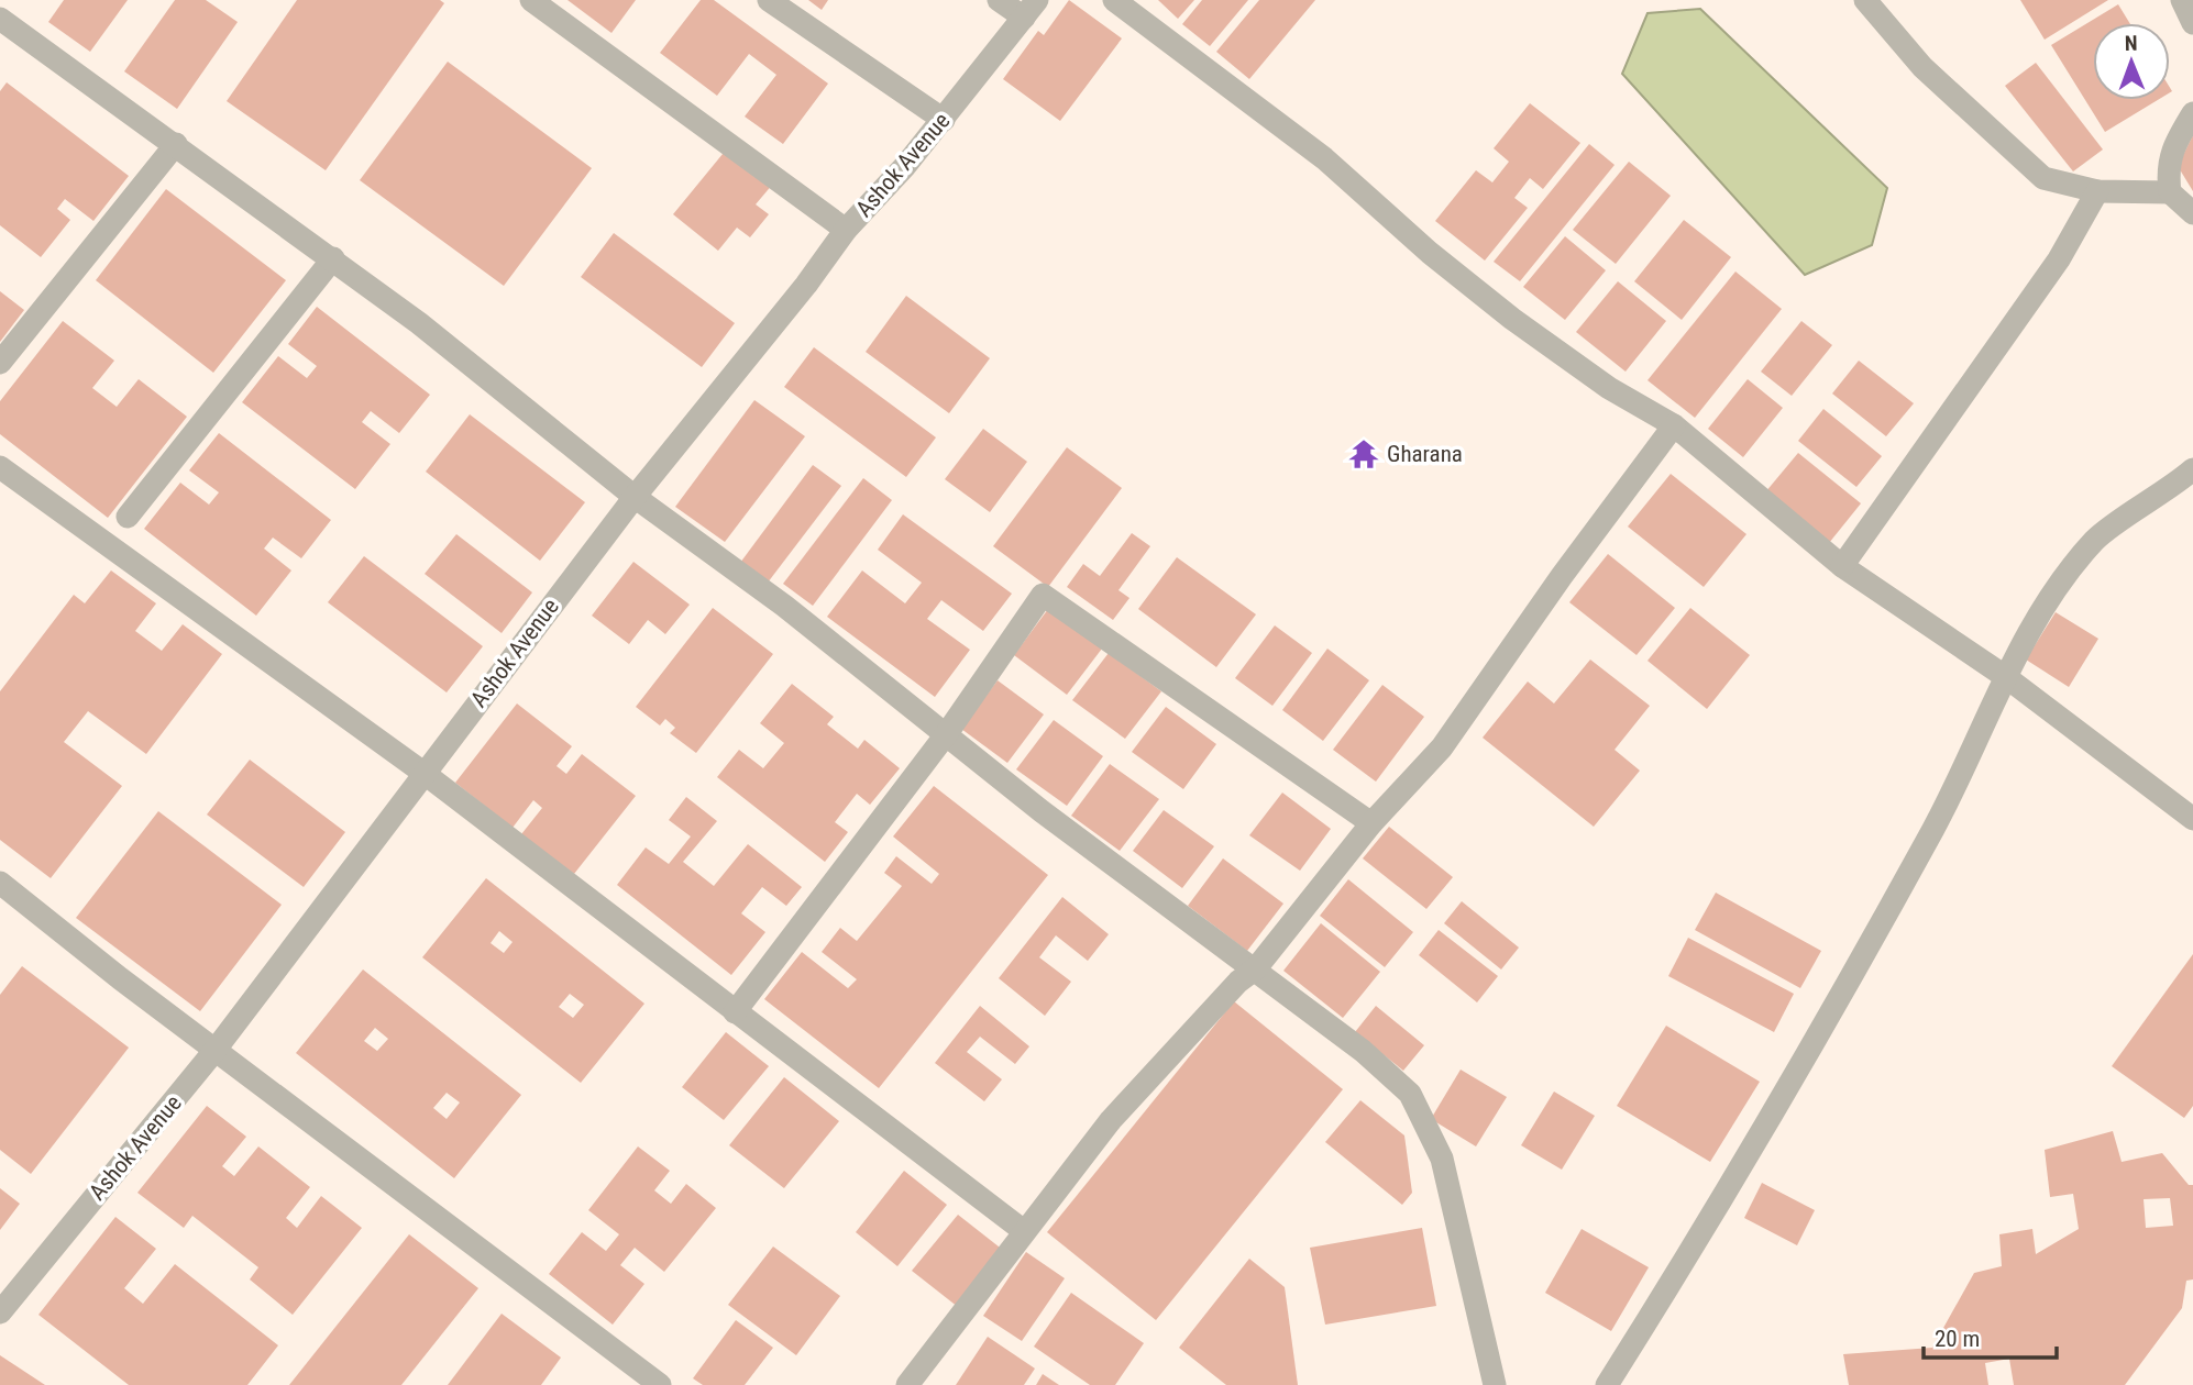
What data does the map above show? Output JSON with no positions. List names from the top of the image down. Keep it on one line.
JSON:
{"streets":{"street":["Ashok Avenue"]},"places":{"temple":["Gharana"]},"scale_bar":"20 m","north":"top"}
